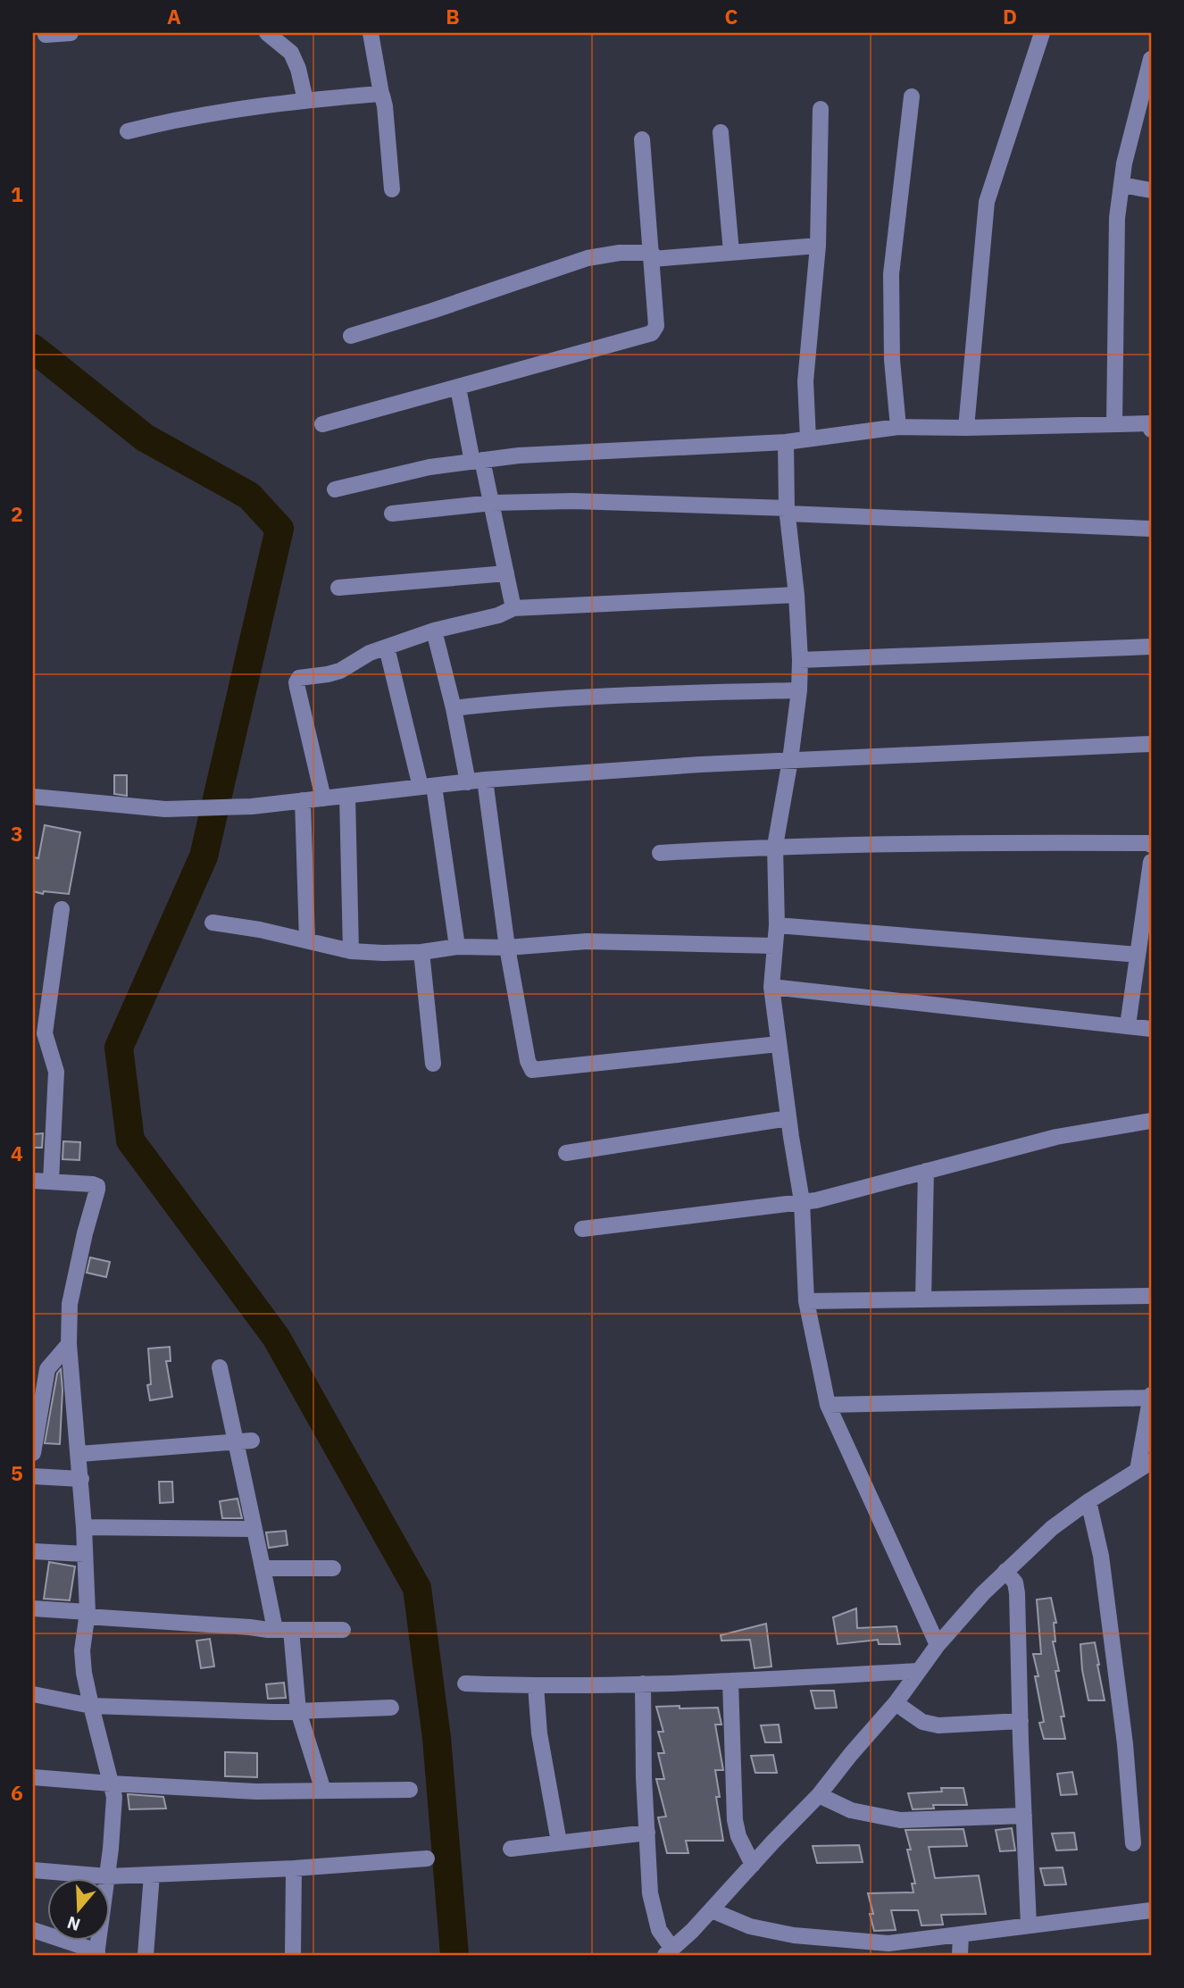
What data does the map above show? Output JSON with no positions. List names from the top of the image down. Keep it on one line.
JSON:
{"north":"bottom","grid":{"columns":["A","B","C","D"],"rows":["1","2","3","4","5","6"]}}
